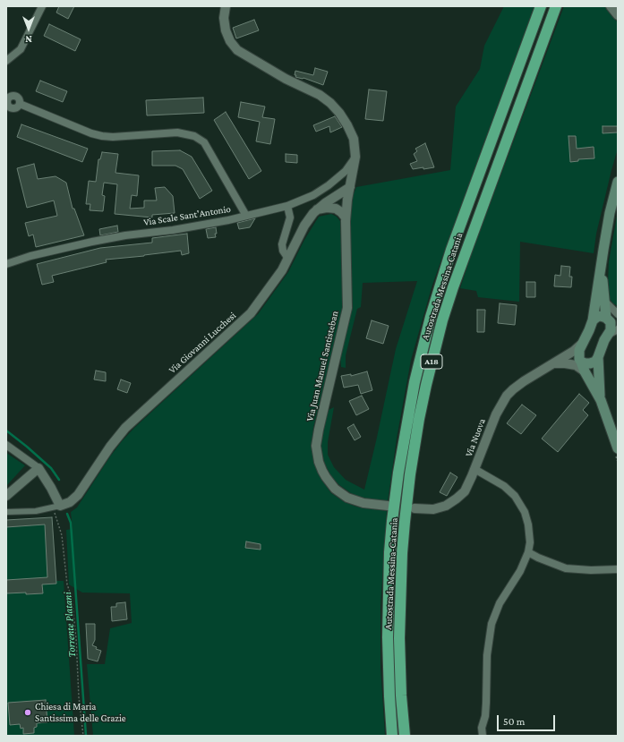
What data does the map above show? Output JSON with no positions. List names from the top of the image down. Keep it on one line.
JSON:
{"streets":{"highway":["Autostrada Messina-Catania","A18"],"street":["Via Scale Sant'Antonio","Via Giovanni Lucchesi","Via Juan Manuel Santisteban","Via Nuova"]},"crossings":[["Via Scale Sant'Antonio","Via Juan Manuel Santisteban"],["Via Giovanni Lucchesi","Via Juan Manuel Santisteban"]],"water":["Torrente Platani"],"places":["Chiesa di Maria Santissima delle Grazie"],"scale_bar":"50 m","north":"bottom"}
